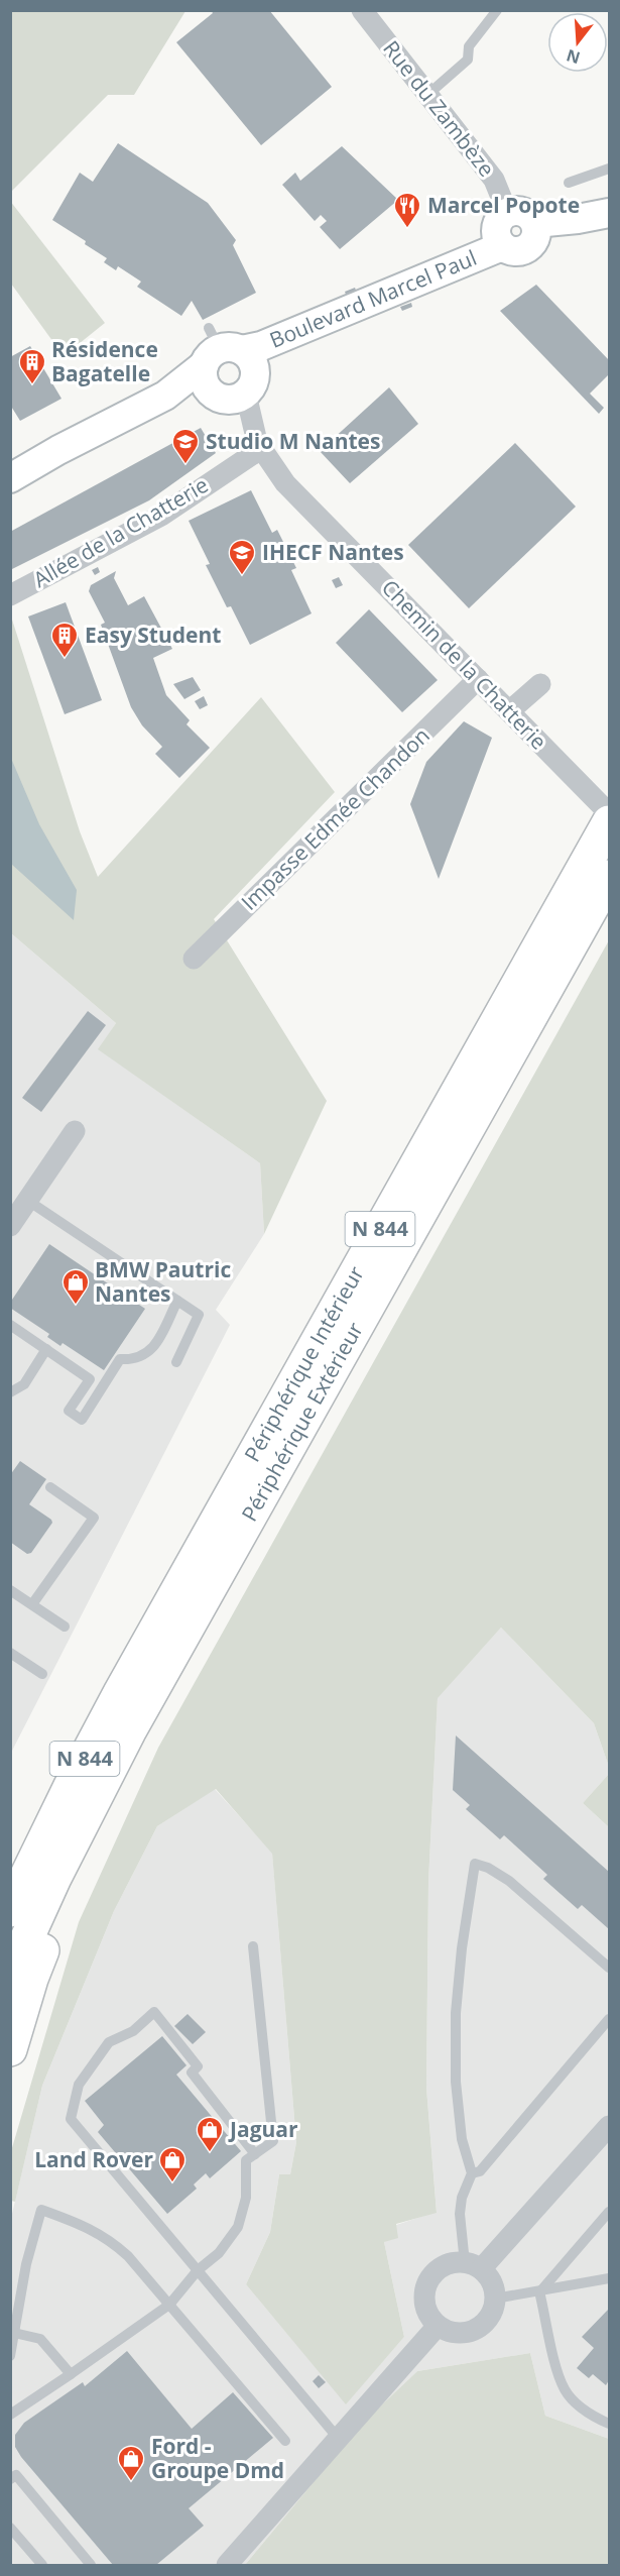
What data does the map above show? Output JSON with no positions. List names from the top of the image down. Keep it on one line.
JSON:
{"streets":{"highway":["N 844","Périphérique Intérieur","Périphérique Extérieur"],"street":["Rue du Zambèze","Boulevard Marcel Paul","Allée de la Chatterie","Chemin de la Chatterie","Impasse Edmée Chandon"]},"crossings":[["Rue du Zambèze","Boulevard Marcel Paul"],["Boulevard Marcel Paul","Chemin de la Chatterie"],["Allée de la Chatterie","Chemin de la Chatterie"],["Chemin de la Chatterie","Impasse Edmée Chandon"]],"places":{"restaurant":["Marcel Popote"],"building":["Résidence Bagatelle","Easy Student"],"school or university":["Studio M Nantes","IHECF Nantes"],"shop":["BMW Pautric Nantes","Jaguar","Land Rover","Ford - Groupe Dmd"]},"north":"bottom"}
